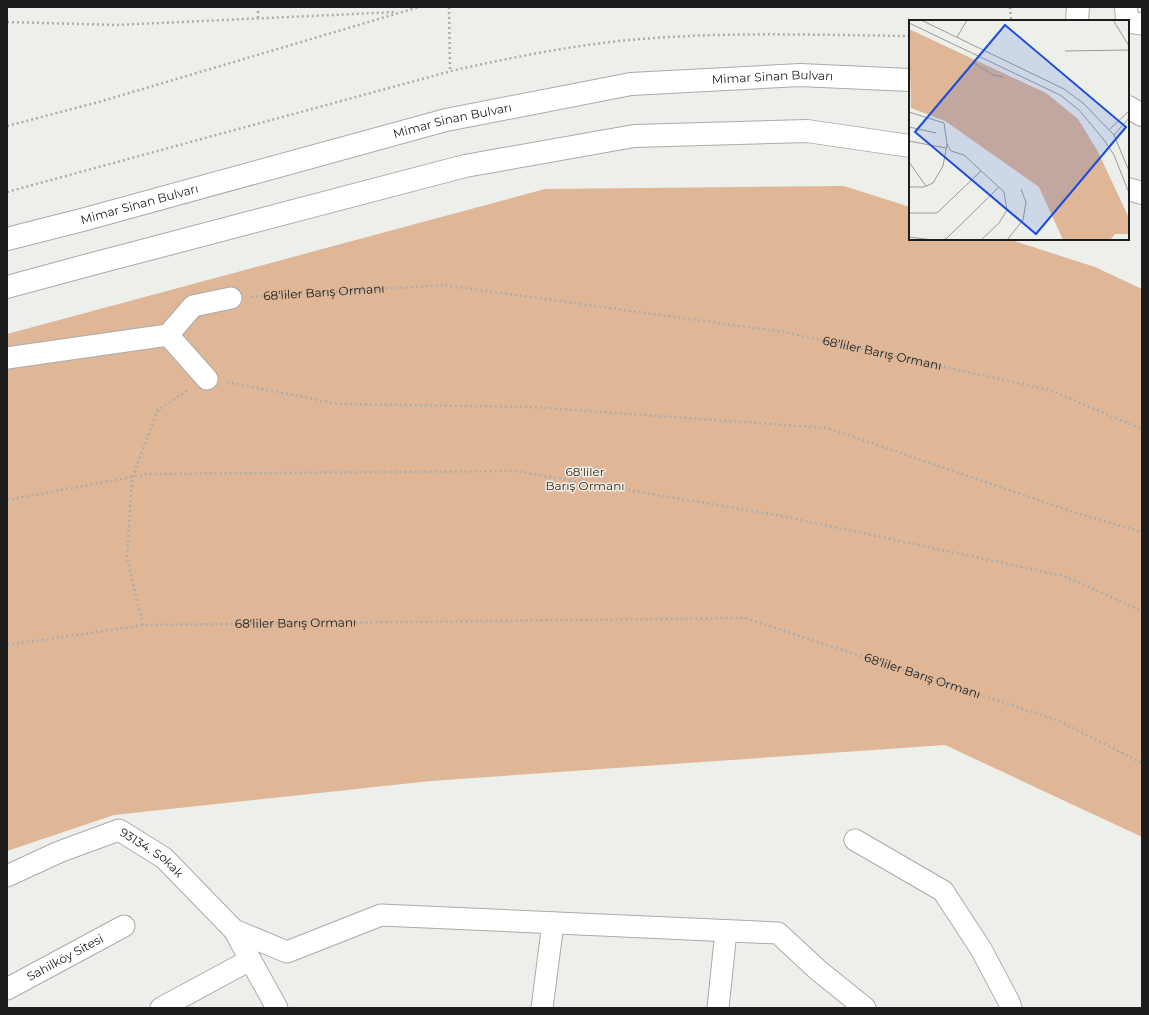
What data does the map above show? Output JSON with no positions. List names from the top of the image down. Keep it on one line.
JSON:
{"streets":{"main road":["Mimar Sinan Bulvarı"],"street":["93134. Sokak","Sahilköy Sitesi"],"path":["68'liler Barış Ormanı"]},"parks":["68'liler Barış Ormanı"]}
